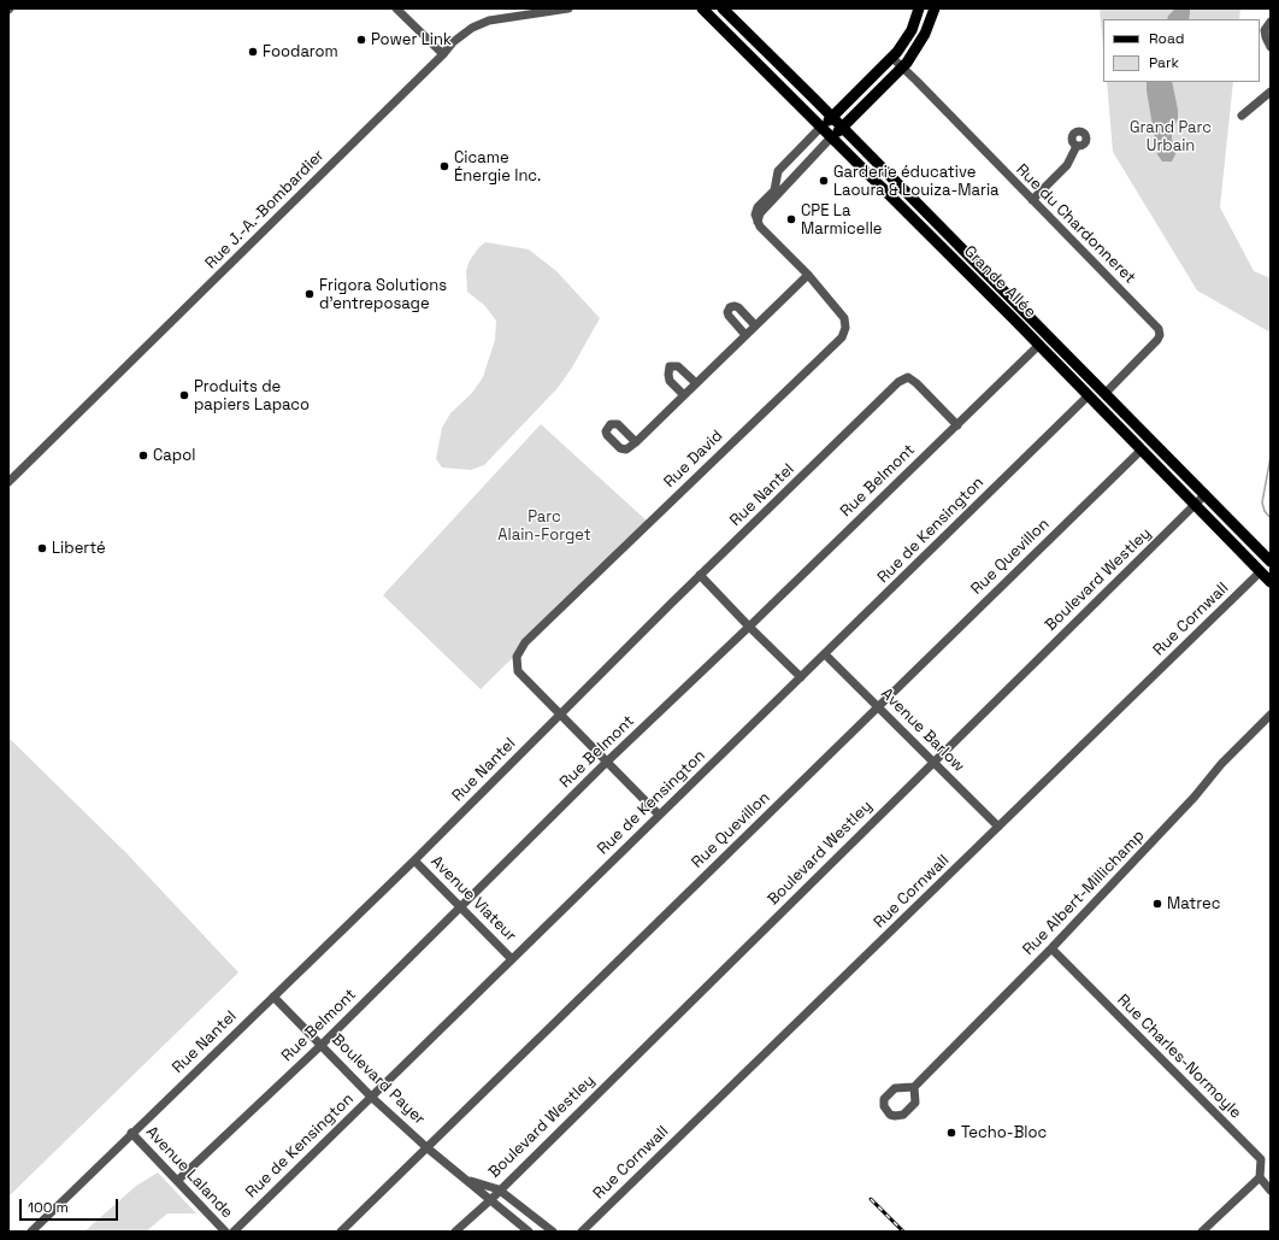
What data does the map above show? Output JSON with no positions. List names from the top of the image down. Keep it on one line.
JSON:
{"streets":{"main road":["Grande Allée"],"street":["Rue J.-A.-Bombardier","Rue du Chardonneret","Rue David","Rue Belmont","Rue Nantel","Rue de Kensington","Rue Quevillon","Boulevard Westley","Rue Cornwall","Avenue Barlow","Rue Albert-Millichamp","Avenue Viateur","Rue Charles-Normoyle","Boulevard Payer","Avenue Lalande"]},"crossings":[["Rue du Chardonneret","Grande Allée"],["Grande Allée","Rue Belmont"],["Grande Allée","Rue de Kensington"],["Grande Allée","Rue Quevillon"],["Grande Allée","Boulevard Westley"],["Grande Allée","Rue Cornwall"],["Rue David","Rue Nantel"],["Rue Belmont","Rue Nantel"],["Rue Belmont","Avenue Viateur"],["Rue Belmont","Boulevard Payer"],["Rue Belmont","Avenue Lalande"],["Rue Nantel","Avenue Viateur"],["Rue Nantel","Boulevard Payer"],["Rue Nantel","Avenue Lalande"],["Rue de Kensington","Avenue Barlow"],["Rue de Kensington","Avenue Viateur"],["Rue de Kensington","Boulevard Payer"],["Rue Quevillon","Avenue Barlow"],["Rue Quevillon","Boulevard Payer"],["Boulevard Westley","Avenue Barlow"],["Boulevard Westley","Boulevard Payer"],["Rue Cornwall","Avenue Barlow"],["Rue Albert-Millichamp","Rue Charles-Normoyle"]],"parks":["Grand Parc Urbain","Parc Alain-Forget"],"places":["Power Link","Foodarom","Cicame Énergie Inc.","Garderie éducative Laoura & Louiza-Maria","CPE La Marmicelle","Frigora Solutions d'entreposage","Produits de papiers Lapaco","Capol","Liberté","Matrec","Techo-Bloc"],"legend":["Road","Park"],"scale_bar":"100 m"}
